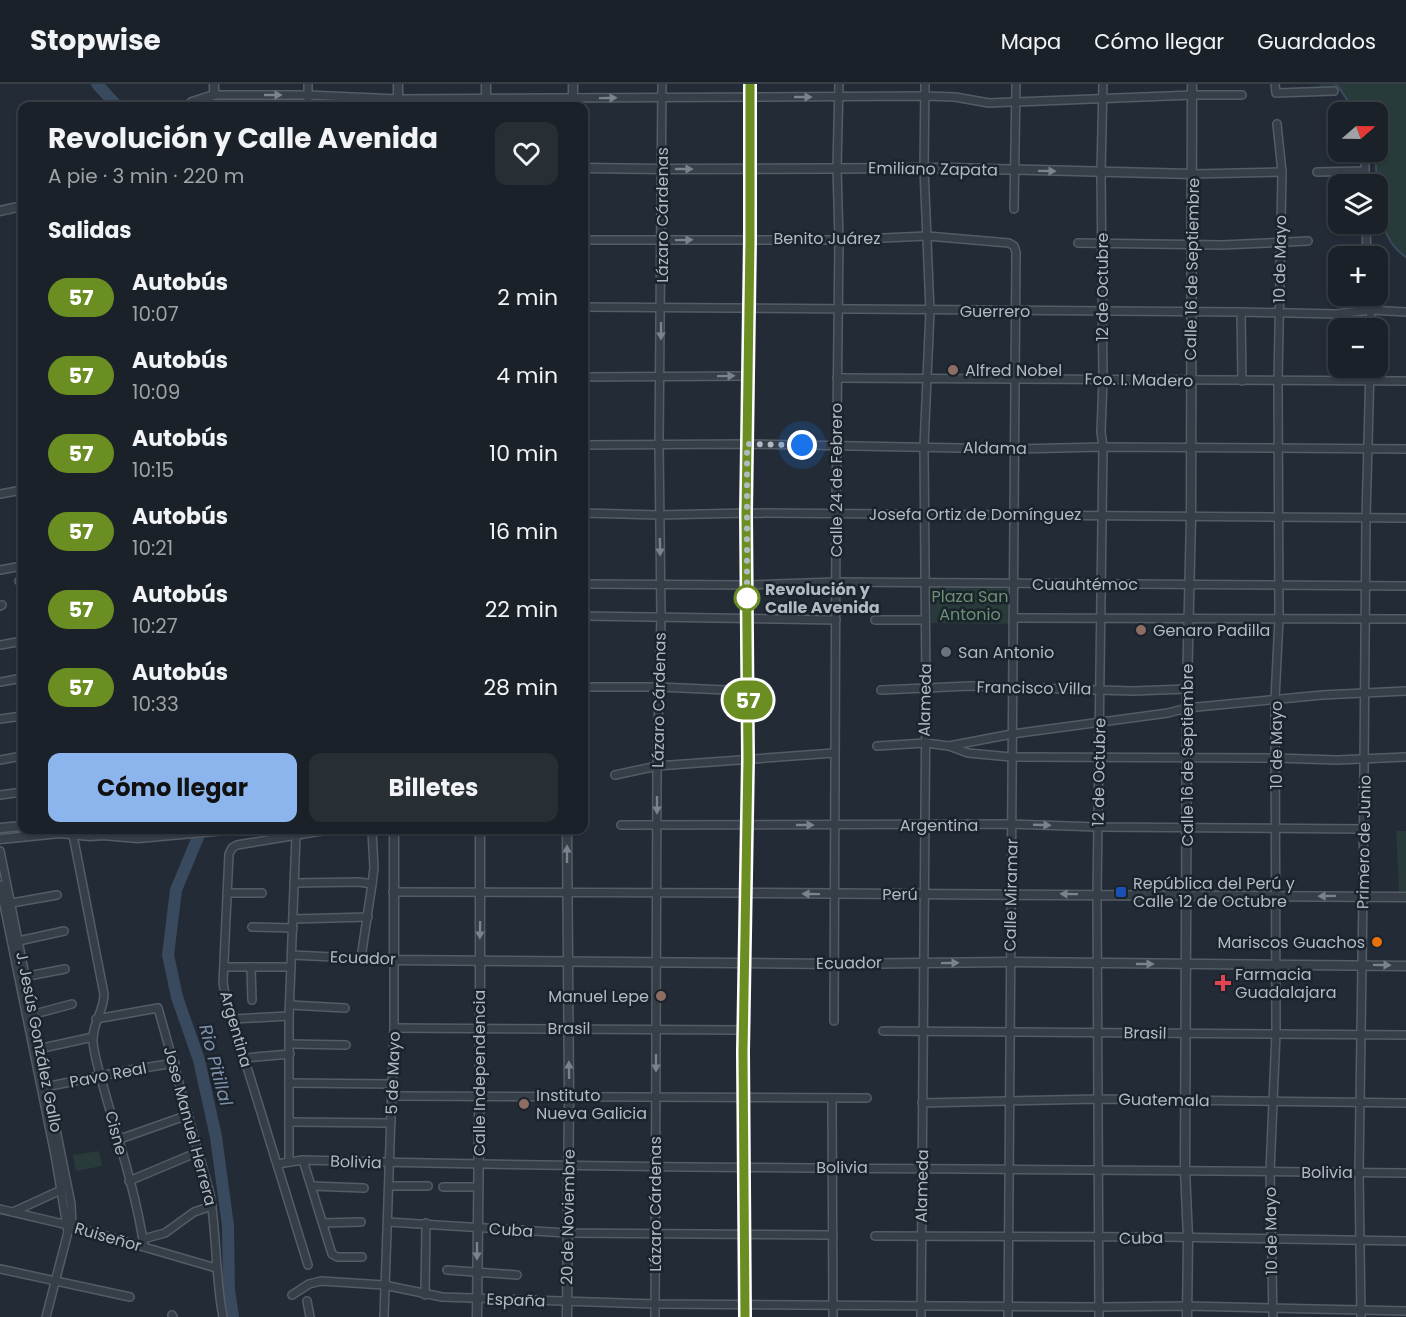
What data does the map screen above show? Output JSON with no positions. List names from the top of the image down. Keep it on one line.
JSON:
{"streets":{"street":["Emiliano Zapata","Lázaro Cárdenas","Benito Juárez","10 de Mayo","Calle 16 de Septiembre","12 de Octubre","Guerrero","Fco. I. Madero","Aldama","Calle 24 de Febrero","Josefa Ortiz de Domínguez","Cuauhtémoc","Francisco Villa","Alameda","Argentina","Primero de Junio","Perú","Calle Miramar","Ecuador","Brasil","J. Jesús González Gallo","5 de Mayo","Calle Independencia","Pavo Real","Guatemala","Jose Manuel Herrera","Cisne","Bolivia","20 de Noviembre","Cuba","Ruiseñor","España"]},"crossings":[["Emiliano Zapata","Lázaro Cárdenas"],["Emiliano Zapata","10 de Mayo"],["Emiliano Zapata","Calle 16 de Septiembre"],["Emiliano Zapata","12 de Octubre"],["Emiliano Zapata","Calle 24 de Febrero"],["Emiliano Zapata","Alameda"],["Lázaro Cárdenas","Benito Juárez"],["Lázaro Cárdenas","Guerrero"],["Lázaro Cárdenas","Aldama"],["Lázaro Cárdenas","Josefa Ortiz de Domínguez"],["Lázaro Cárdenas","Cuauhtémoc"],["Lázaro Cárdenas","Argentina"],["Lázaro Cárdenas","Perú"],["Lázaro Cárdenas","Ecuador"],["Lázaro Cárdenas","Brasil"],["Lázaro Cárdenas","Bolivia"],["Lázaro Cárdenas","Cuba"],["Lázaro Cárdenas","España"],["Benito Juárez","Guerrero"],["Benito Juárez","Calle 24 de Febrero"],["Benito Juárez","Alameda"],["Benito Juárez","Calle Miramar"],["10 de Mayo","Guerrero"],["10 de Mayo","Fco. I. Madero"],["10 de Mayo","Aldama"],["10 de Mayo","Josefa Ortiz de Domínguez"],["10 de Mayo","Cuauhtémoc"],["10 de Mayo","Argentina"],["10 de Mayo","Perú"],["10 de Mayo","Ecuador"],["10 de Mayo","Brasil"],["10 de Mayo","Guatemala"],["10 de Mayo","Bolivia"],["10 de Mayo","Cuba"],["10 de Mayo","España"],["Calle 16 de Septiembre","Guerrero"],["Calle 16 de Septiembre","Fco. I. Madero"],["Calle 16 de Septiembre","Aldama"],["Calle 16 de Septiembre","Josefa Ortiz de Domínguez"],["Calle 16 de Septiembre","Cuauhtémoc"],["Calle 16 de Septiembre","Francisco Villa"],["Calle 16 de Septiembre","Argentina"],["Calle 16 de Septiembre","Perú"],["Calle 16 de Septiembre","Ecuador"],["Calle 16 de Septiembre","Brasil"],["Calle 16 de Septiembre","Guatemala"],["Calle 16 de Septiembre","Bolivia"],["Calle 16 de Septiembre","Cuba"],["Calle 16 de Septiembre","España"],["12 de Octubre","Guerrero"],["12 de Octubre","Fco. I. Madero"],["12 de Octubre","Aldama"],["12 de Octubre","Josefa Ortiz de Domínguez"],["12 de Octubre","Cuauhtémoc"],["12 de Octubre","Francisco Villa"],["12 de Octubre","Argentina"],["12 de Octubre","Perú"],["12 de Octubre","Ecuador"],["12 de Octubre","Brasil"],["12 de Octubre","Guatemala"],["12 de Octubre","Bolivia"],["12 de Octubre","Cuba"],["12 de Octubre","España"],["Guerrero","Calle 24 de Febrero"],["Guerrero","Alameda"],["Guerrero","Calle Miramar"],["Fco. I. Madero","Calle 24 de Febrero"],["Fco. I. Madero","Alameda"],["Fco. I. Madero","Primero de Junio"],["Fco. I. Madero","Calle Miramar"],["Aldama","Calle 24 de Febrero"],["Aldama","Alameda"],["Aldama","Primero de Junio"],["Aldama","Calle Miramar"],["Calle 24 de Febrero","Josefa Ortiz de Domínguez"],["Calle 24 de Febrero","Cuauhtémoc"],["Calle 24 de Febrero","Argentina"],["Calle 24 de Febrero","Perú"],["Calle 24 de Febrero","Ecuador"],["Josefa Ortiz de Domínguez","Alameda"],["Josefa Ortiz de Domínguez","Primero de Junio"],["Josefa Ortiz de Domínguez","Calle Miramar"],["Cuauhtémoc","Alameda"],["Cuauhtémoc","Primero de Junio"],["Cuauhtémoc","Calle Miramar"],["Francisco Villa","Alameda"],["Francisco Villa","Calle Miramar"],["Alameda","Argentina"],["Alameda","Perú"],["Alameda","Ecuador"],["Alameda","Brasil"],["Alameda","Guatemala"],["Alameda","Bolivia"],["Alameda","Cuba"],["Alameda","España"],["Argentina","Primero de Junio"],["Argentina","Calle Miramar"],["Argentina","Bolivia"],["Primero de Junio","Perú"],["Primero de Junio","Ecuador"],["Primero de Junio","Brasil"],["Primero de Junio","Guatemala"],["Primero de Junio","Bolivia"],["Primero de Junio","Cuba"],["Primero de Junio","España"],["Perú","Calle Miramar"],["Perú","5 de Mayo"],["Perú","Calle Independencia"],["Perú","20 de Noviembre"],["Calle Miramar","Ecuador"],["Calle Miramar","Brasil"],["Calle Miramar","Guatemala"],["Calle Miramar","Bolivia"],["Calle Miramar","Cuba"],["Calle Miramar","España"],["Ecuador","5 de Mayo"],["Ecuador","Calle Independencia"],["Ecuador","20 de Noviembre"],["Brasil","5 de Mayo"],["Brasil","Calle Independencia"],["Brasil","20 de Noviembre"],["J. Jesús González Gallo","Pavo Real"],["J. Jesús González Gallo","Ruiseñor"],["5 de Mayo","Bolivia"],["5 de Mayo","Cuba"],["5 de Mayo","España"],["Calle Independencia","Bolivia"],["Calle Independencia","Cuba"],["Calle Independencia","España"],["Pavo Real","Jose Manuel Herrera"],["Pavo Real","Cisne"],["Jose Manuel Herrera","Cisne"],["Jose Manuel Herrera","Ruiseñor"],["Cisne","Ruiseñor"],["Bolivia","20 de Noviembre"],["20 de Noviembre","Cuba"],["20 de Noviembre","España"]],"water":["Rio Pitillal"],"parks":["Plaza San Antonio"],"places":{"other":["Alfred Nobel","Revolución y Calle Avenida","Genaro Padilla","San Antonio","Mariscos Guachos","Manuel Lepe","Instituto Nueva Galicia"],"transit":["República del Perú y Calle 12 de Octubre"],"health":["Farmacia Guadalajara"]},"lines":["bus line 57"],"north":"right","page":{"header":"Stopwise","nav":["Mapa","Cómo llegar","Guardados"],"on_map":"57","map_buttons":["+","−"],"heading":[["Revolución y Calle Avenida","A pie · 3 min · 220 m"],"Salidas"],"list":[{"mark":"57","name":"Autobús","note":"10:07","value":"2 min"},{"mark":"57","name":"Autobús","note":"10:09","value":"4 min"},{"mark":"57","name":"Autobús","note":"10:15","value":"10 min"},{"mark":"57","name":"Autobús","note":"10:21","value":"16 min"},{"mark":"57","name":"Autobús","note":"10:27","value":"22 min"},{"mark":"57","name":"Autobús","note":"10:33","value":"28 min"}],"buttons":["Cómo llegar","Billetes"]}}
